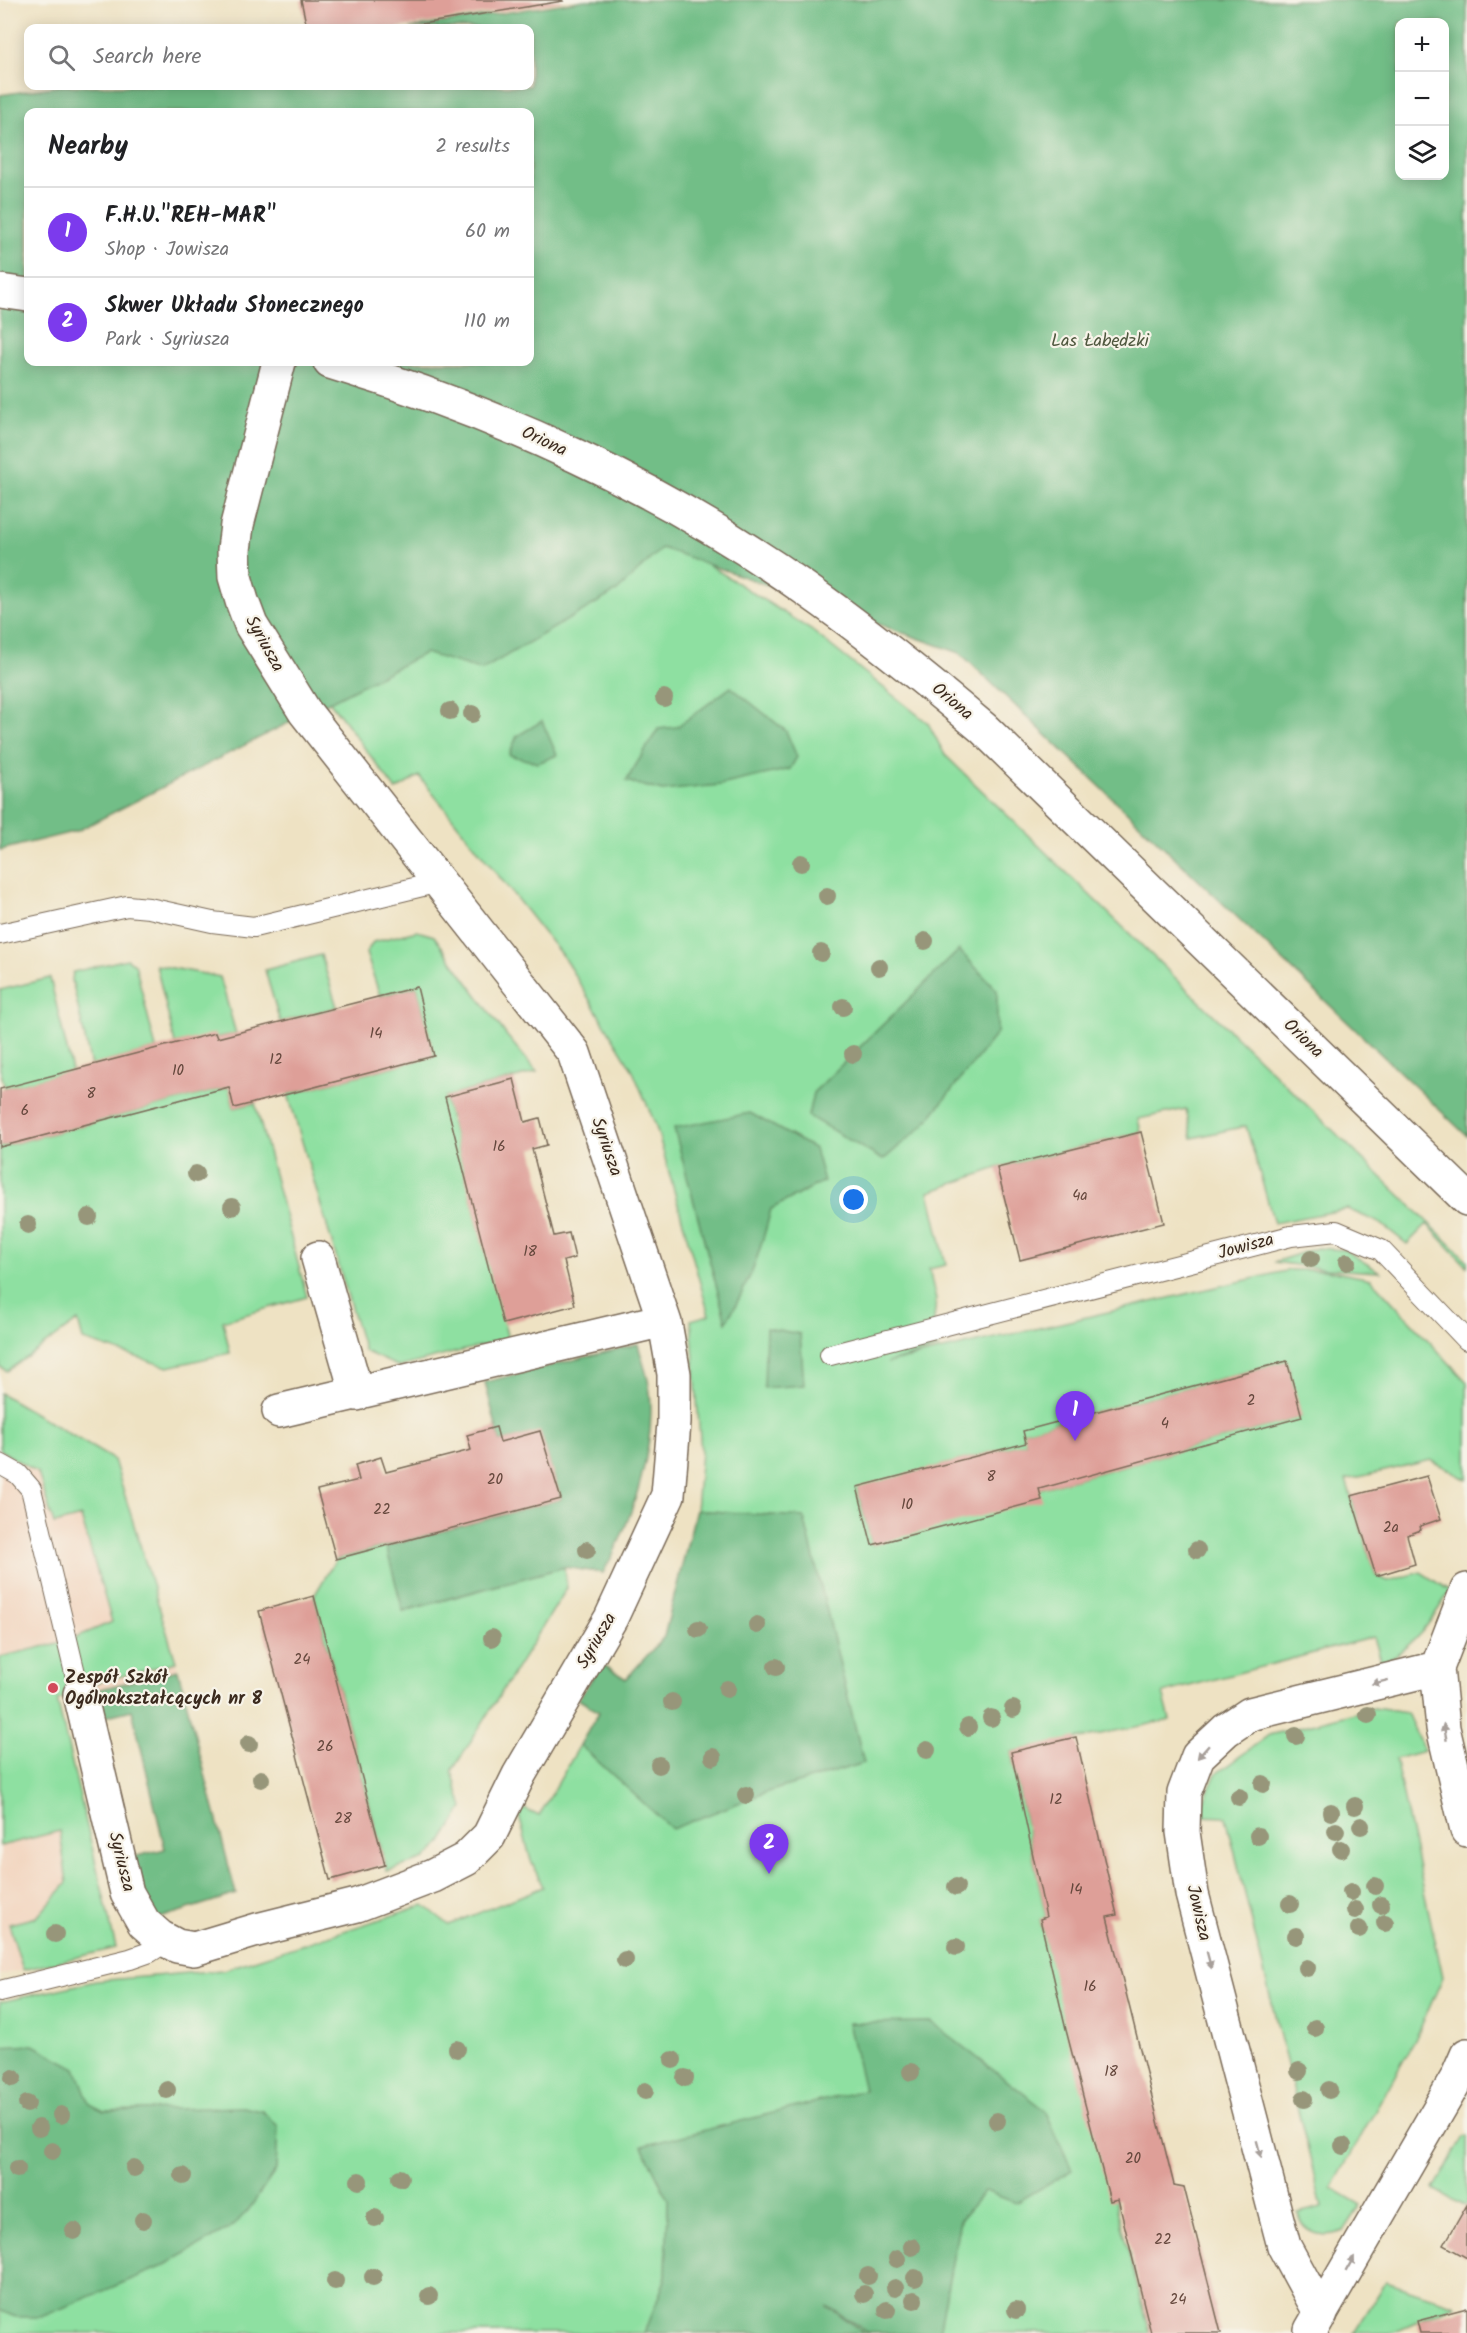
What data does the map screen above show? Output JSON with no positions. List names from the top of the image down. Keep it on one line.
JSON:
{"streets":{"street":["Oriona","Syriusza","Jowisza"]},"parks":["Las Łabędzki"],"places":["Zespół Szkół Ogólnokształcących nr 8"],"house_numbers":["14","12","10","8","6","16","4a","18","2","4","8","20","10","22","2a","24","26","12","28","14","16","18","20","22","24"],"page":{"map_buttons":["+","−"],"search":"Search here","heading":["Nearby","2 results"],"list":[{"mark":"1","name":"F.H.U.\"REH-MAR\"","note":"Shop · Jowisza","value":"60 m"},{"mark":"2","name":"Skwer Układu Słonecznego","note":"Park · Syriusza","value":"110 m"}],"pins":["1","2"]}}
